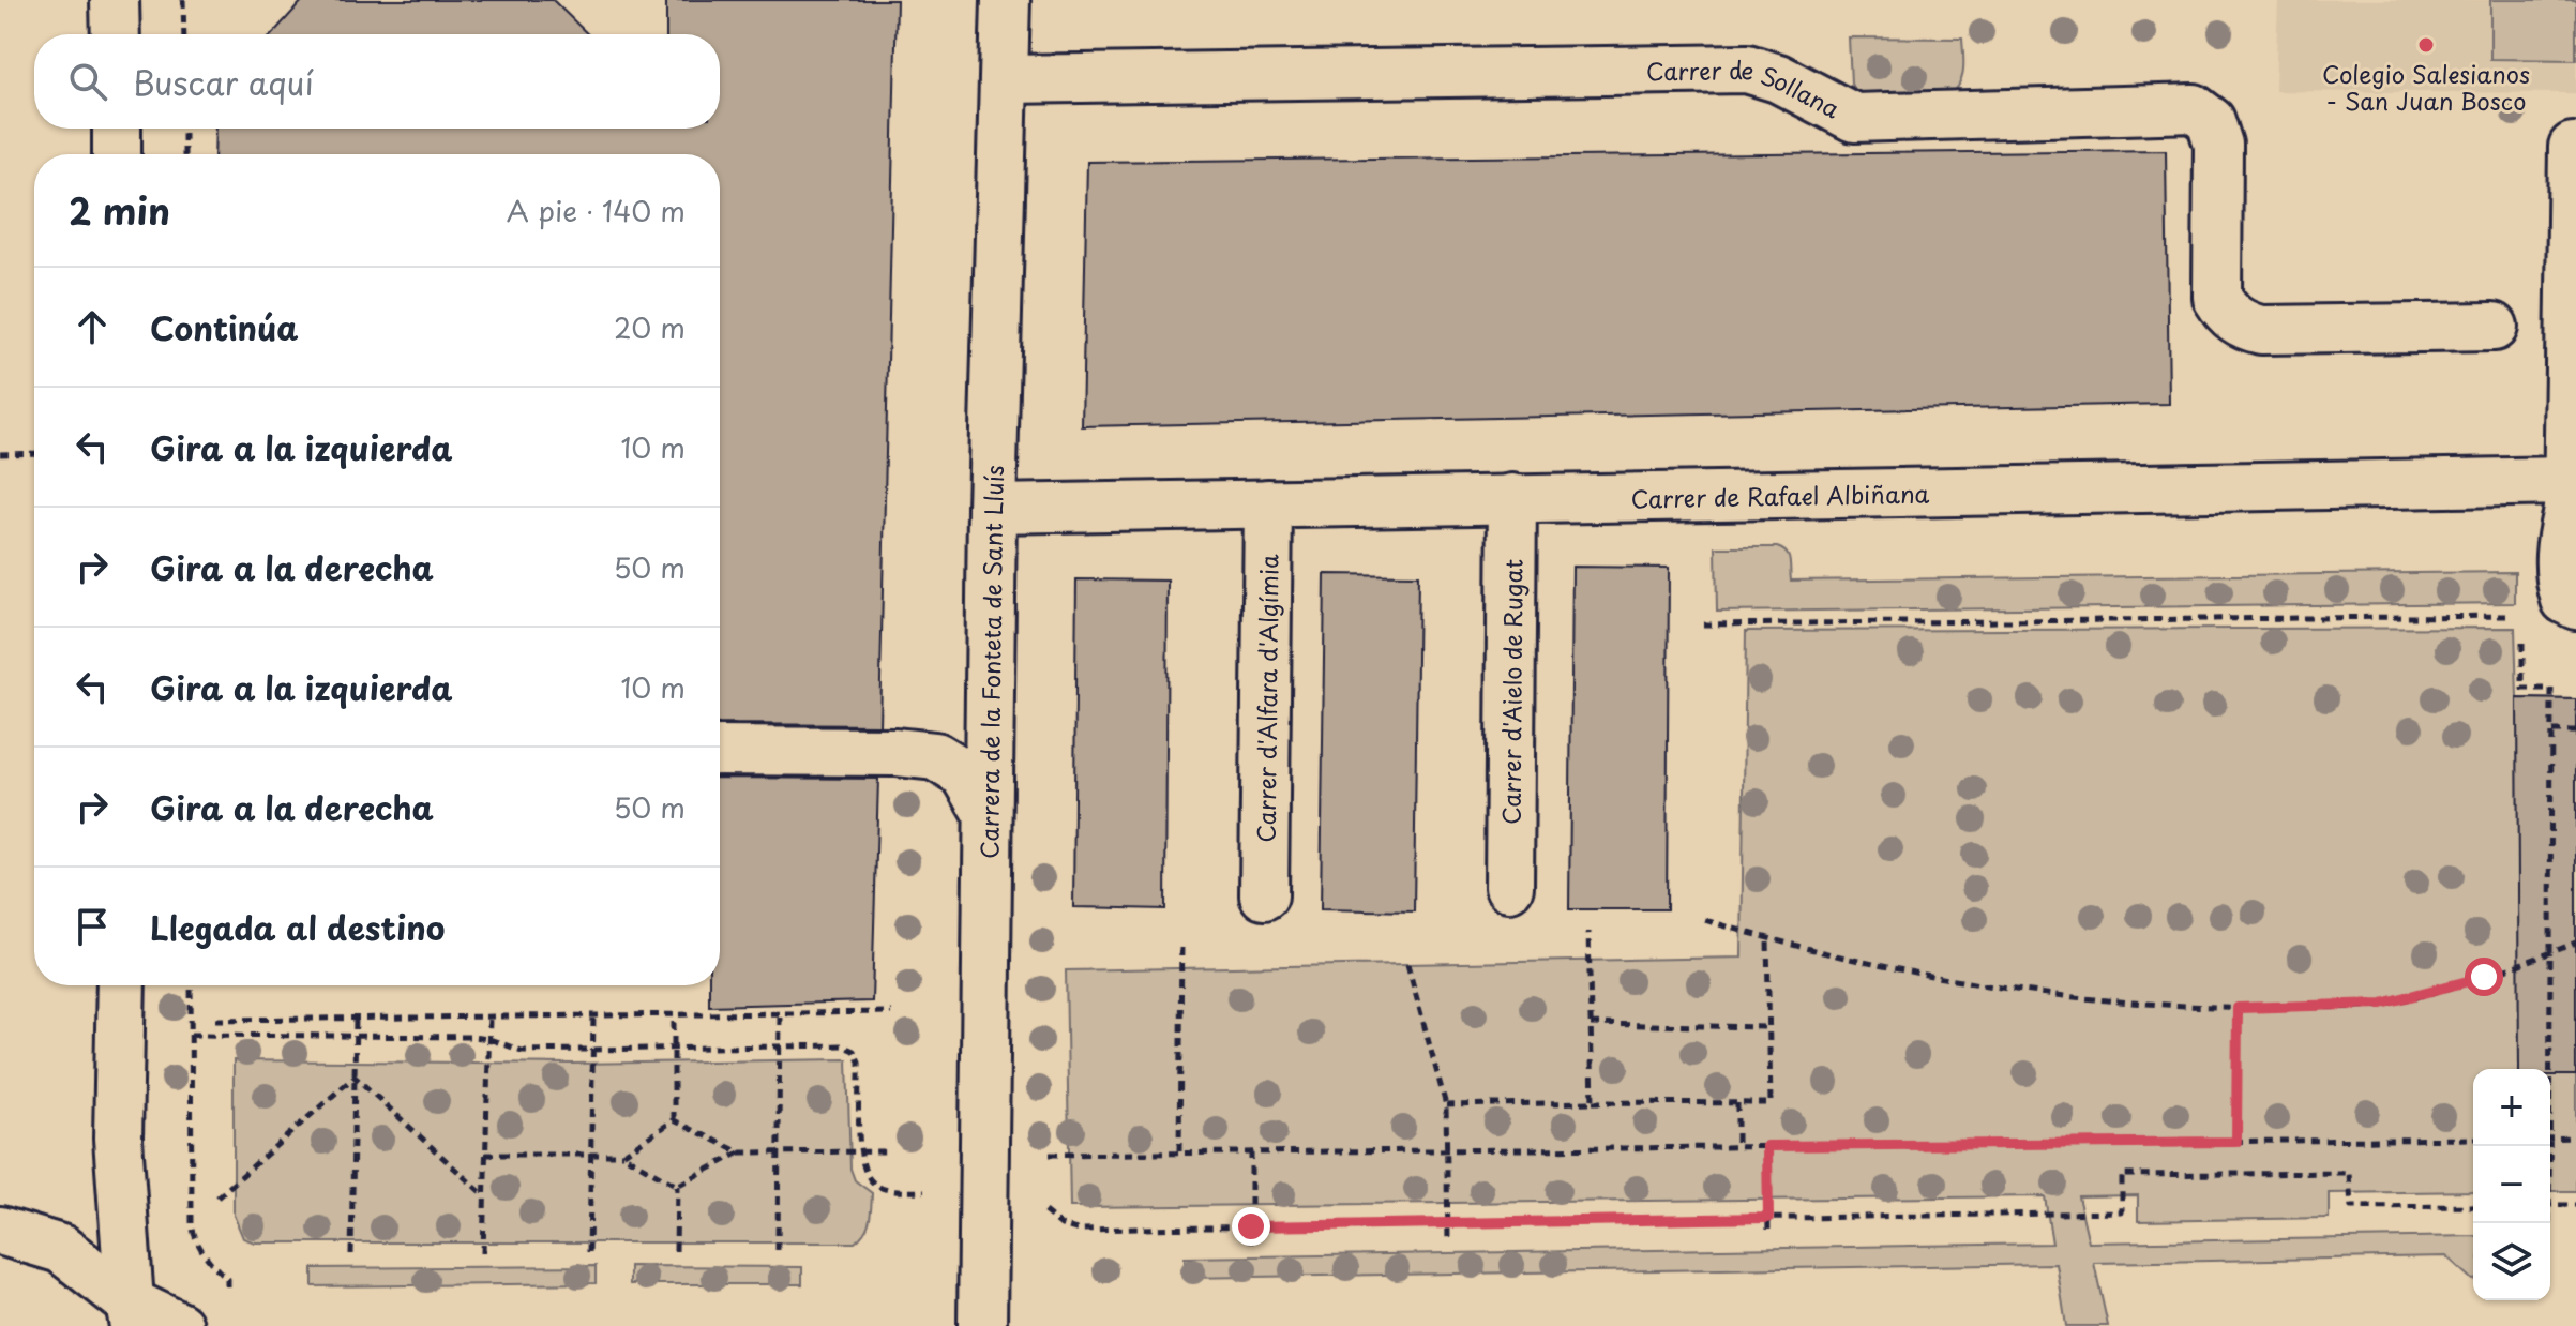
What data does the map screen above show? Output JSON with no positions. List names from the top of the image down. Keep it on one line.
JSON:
{"streets":{"street":["Carrer de Sollana","Carrer de Rafael Albiñana","Carrera de la Fonteta de Sant Lluís","Carrer d'Aielo de Rugat","Carrer d'Alfara d'Algímia"]},"crossings":[["Carrer de Sollana","Carrera de la Fonteta de Sant Lluís"],["Carrer de Rafael Albiñana","Carrera de la Fonteta de Sant Lluís"],["Carrer de Rafael Albiñana","Carrer d'Aielo de Rugat"],["Carrer de Rafael Albiñana","Carrer d'Alfara d'Algímia"]],"places":["Colegio Salesianos - San Juan Bosco"],"page":{"search":"Buscar aquí","heading":["2 min","A pie · 140 m"],"list":[["Continúa","20 m"],["Gira a la izquierda","10 m"],["Gira a la derecha","50 m"],["Gira a la izquierda","10 m"],["Gira a la derecha","50 m"],"Llegada al destino"],"map_buttons":["+","−"]}}
